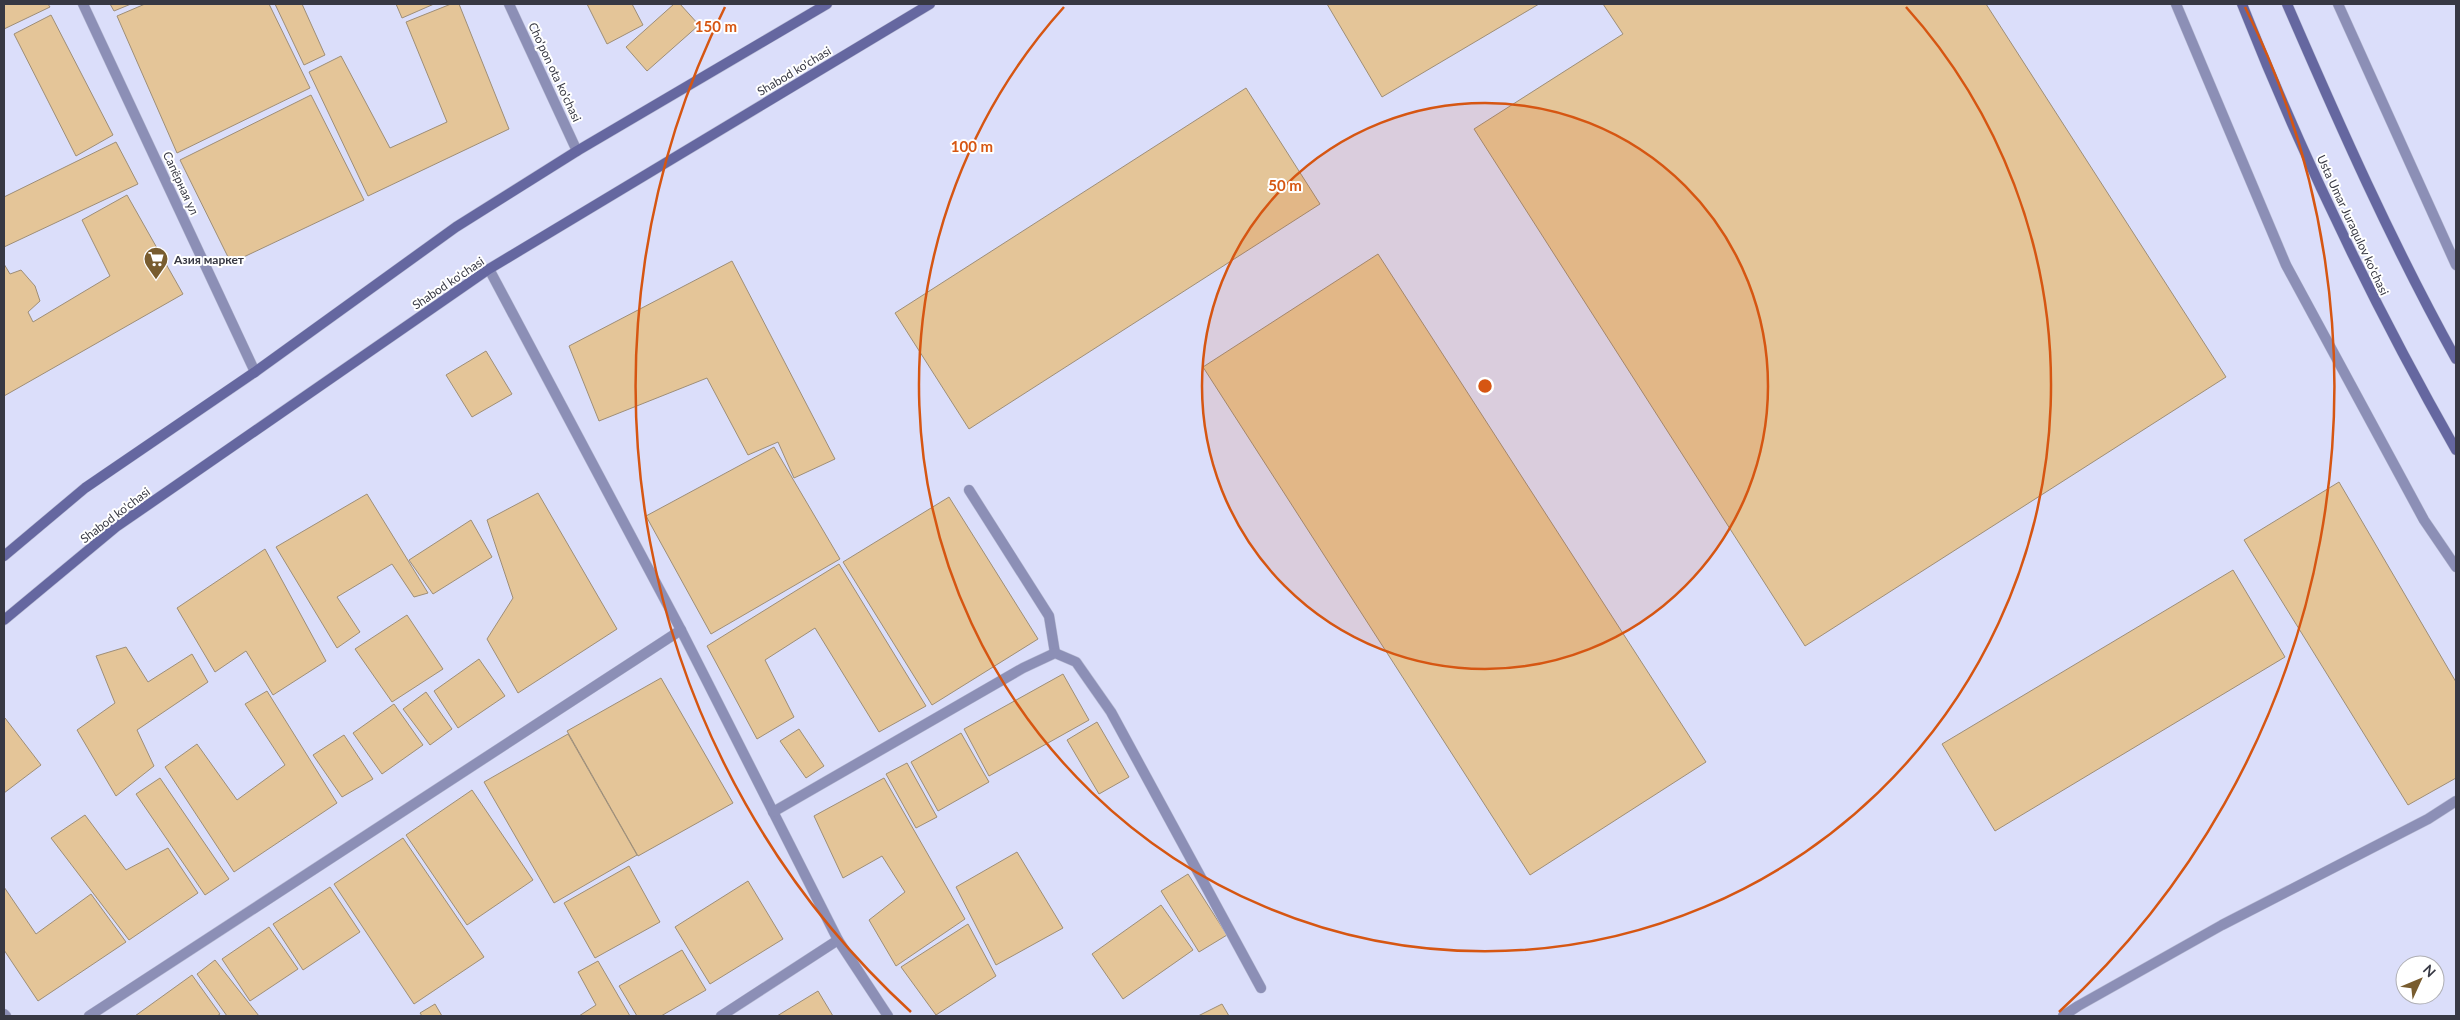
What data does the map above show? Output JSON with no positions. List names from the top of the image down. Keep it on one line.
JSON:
{"streets":{"main road":["Shabod ko'chasi","Usta Umar Juraqulov ko'chasi"],"street":["Cho'pon ota ko'chasi","Сапёрная ул"]},"places":{"supermarket":["Азия маркет"]},"north":"top right","rings":["150 m","100 m","50 m"]}
